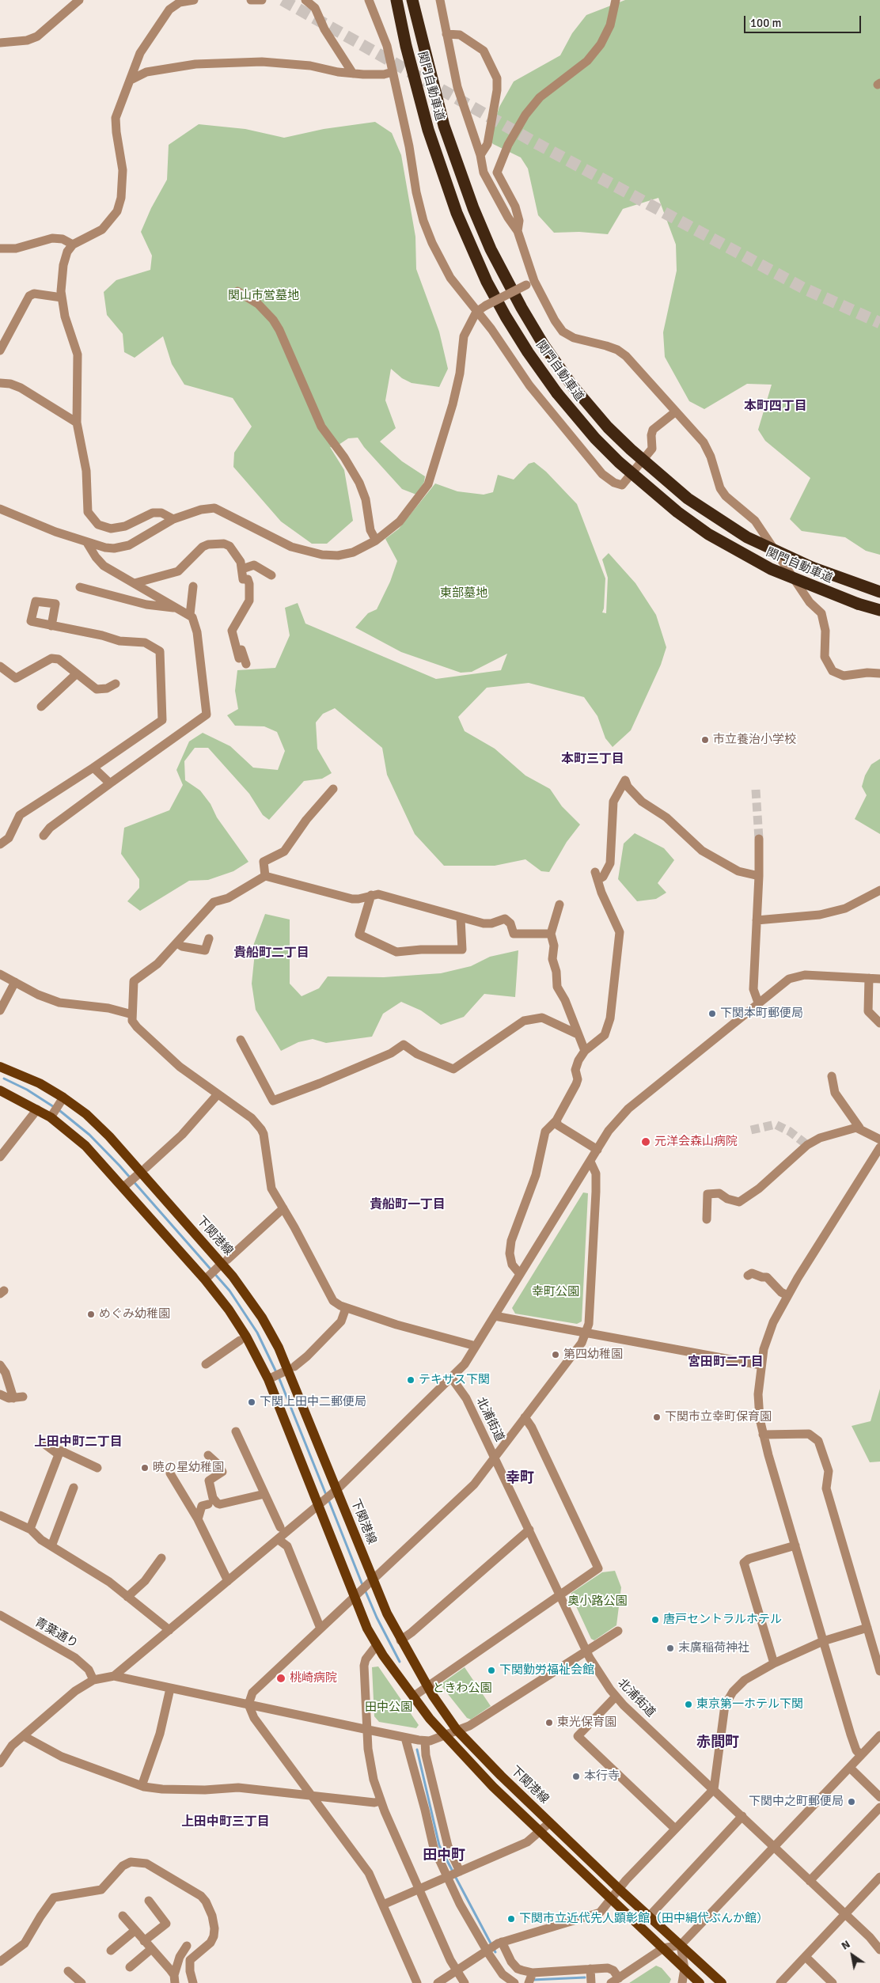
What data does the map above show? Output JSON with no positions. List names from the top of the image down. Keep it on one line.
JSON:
{"streets":{"highway":["関門自動車道"],"main road":["下関港線"],"street":["北浦街道","青葉通り"]},"districts":["本町四丁目","本町三丁目","貴船町二丁目","貴船町一丁目","宮田町二丁目","上田中町二丁目","幸町","赤間町","上田中町三丁目","田中町"],"parks":["関山市営墓地","東部墓地","幸町公園","奥小路公園","ときわ公園","田中公園"],"places":["市立養治小学校","下関本町郵便局","元洋会森山病院","めぐみ幼稚園","第四幼稚園","テキサス下関","下関上田中二郵便局","下関市立幸町保育園","暁の星幼稚園","唐戸セントラルホテル","末廣稲荷神社","下関勤労福祉会館","桃崎病院","東京第一ホテル下関","東光保育園","本行寺","下関中之町郵便局","下関市立近代先人顕彰館（田中絹代ぶんか館）"],"scale_bar":"100 m","north":"top left"}
